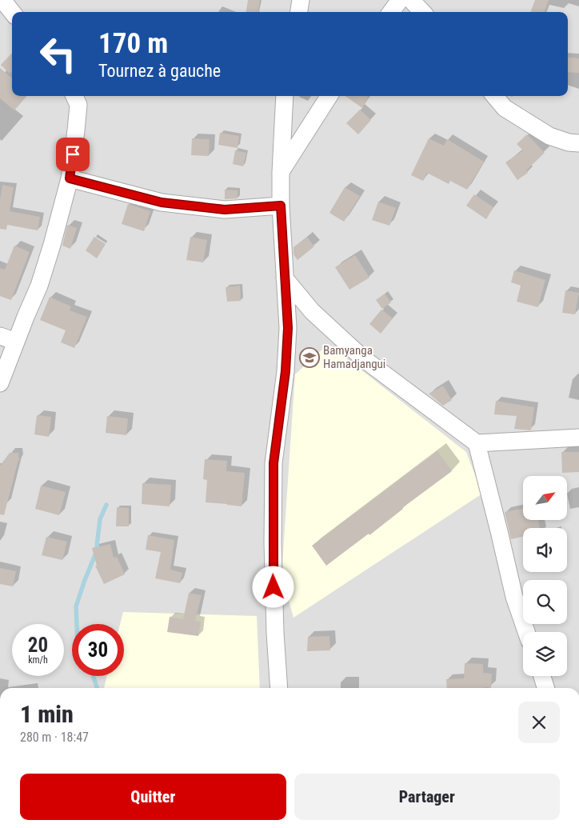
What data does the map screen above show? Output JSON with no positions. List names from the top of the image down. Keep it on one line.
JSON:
{"places":{"school or university":["Bamyanga Hamadjangui"]},"north":"top right","page":{"turn":["170 m","Tournez à gauche"],"speed":"20 km/h","limit":"30","heading":["1 min","280 m · 18:47"],"buttons":["Quitter","Partager"]}}
